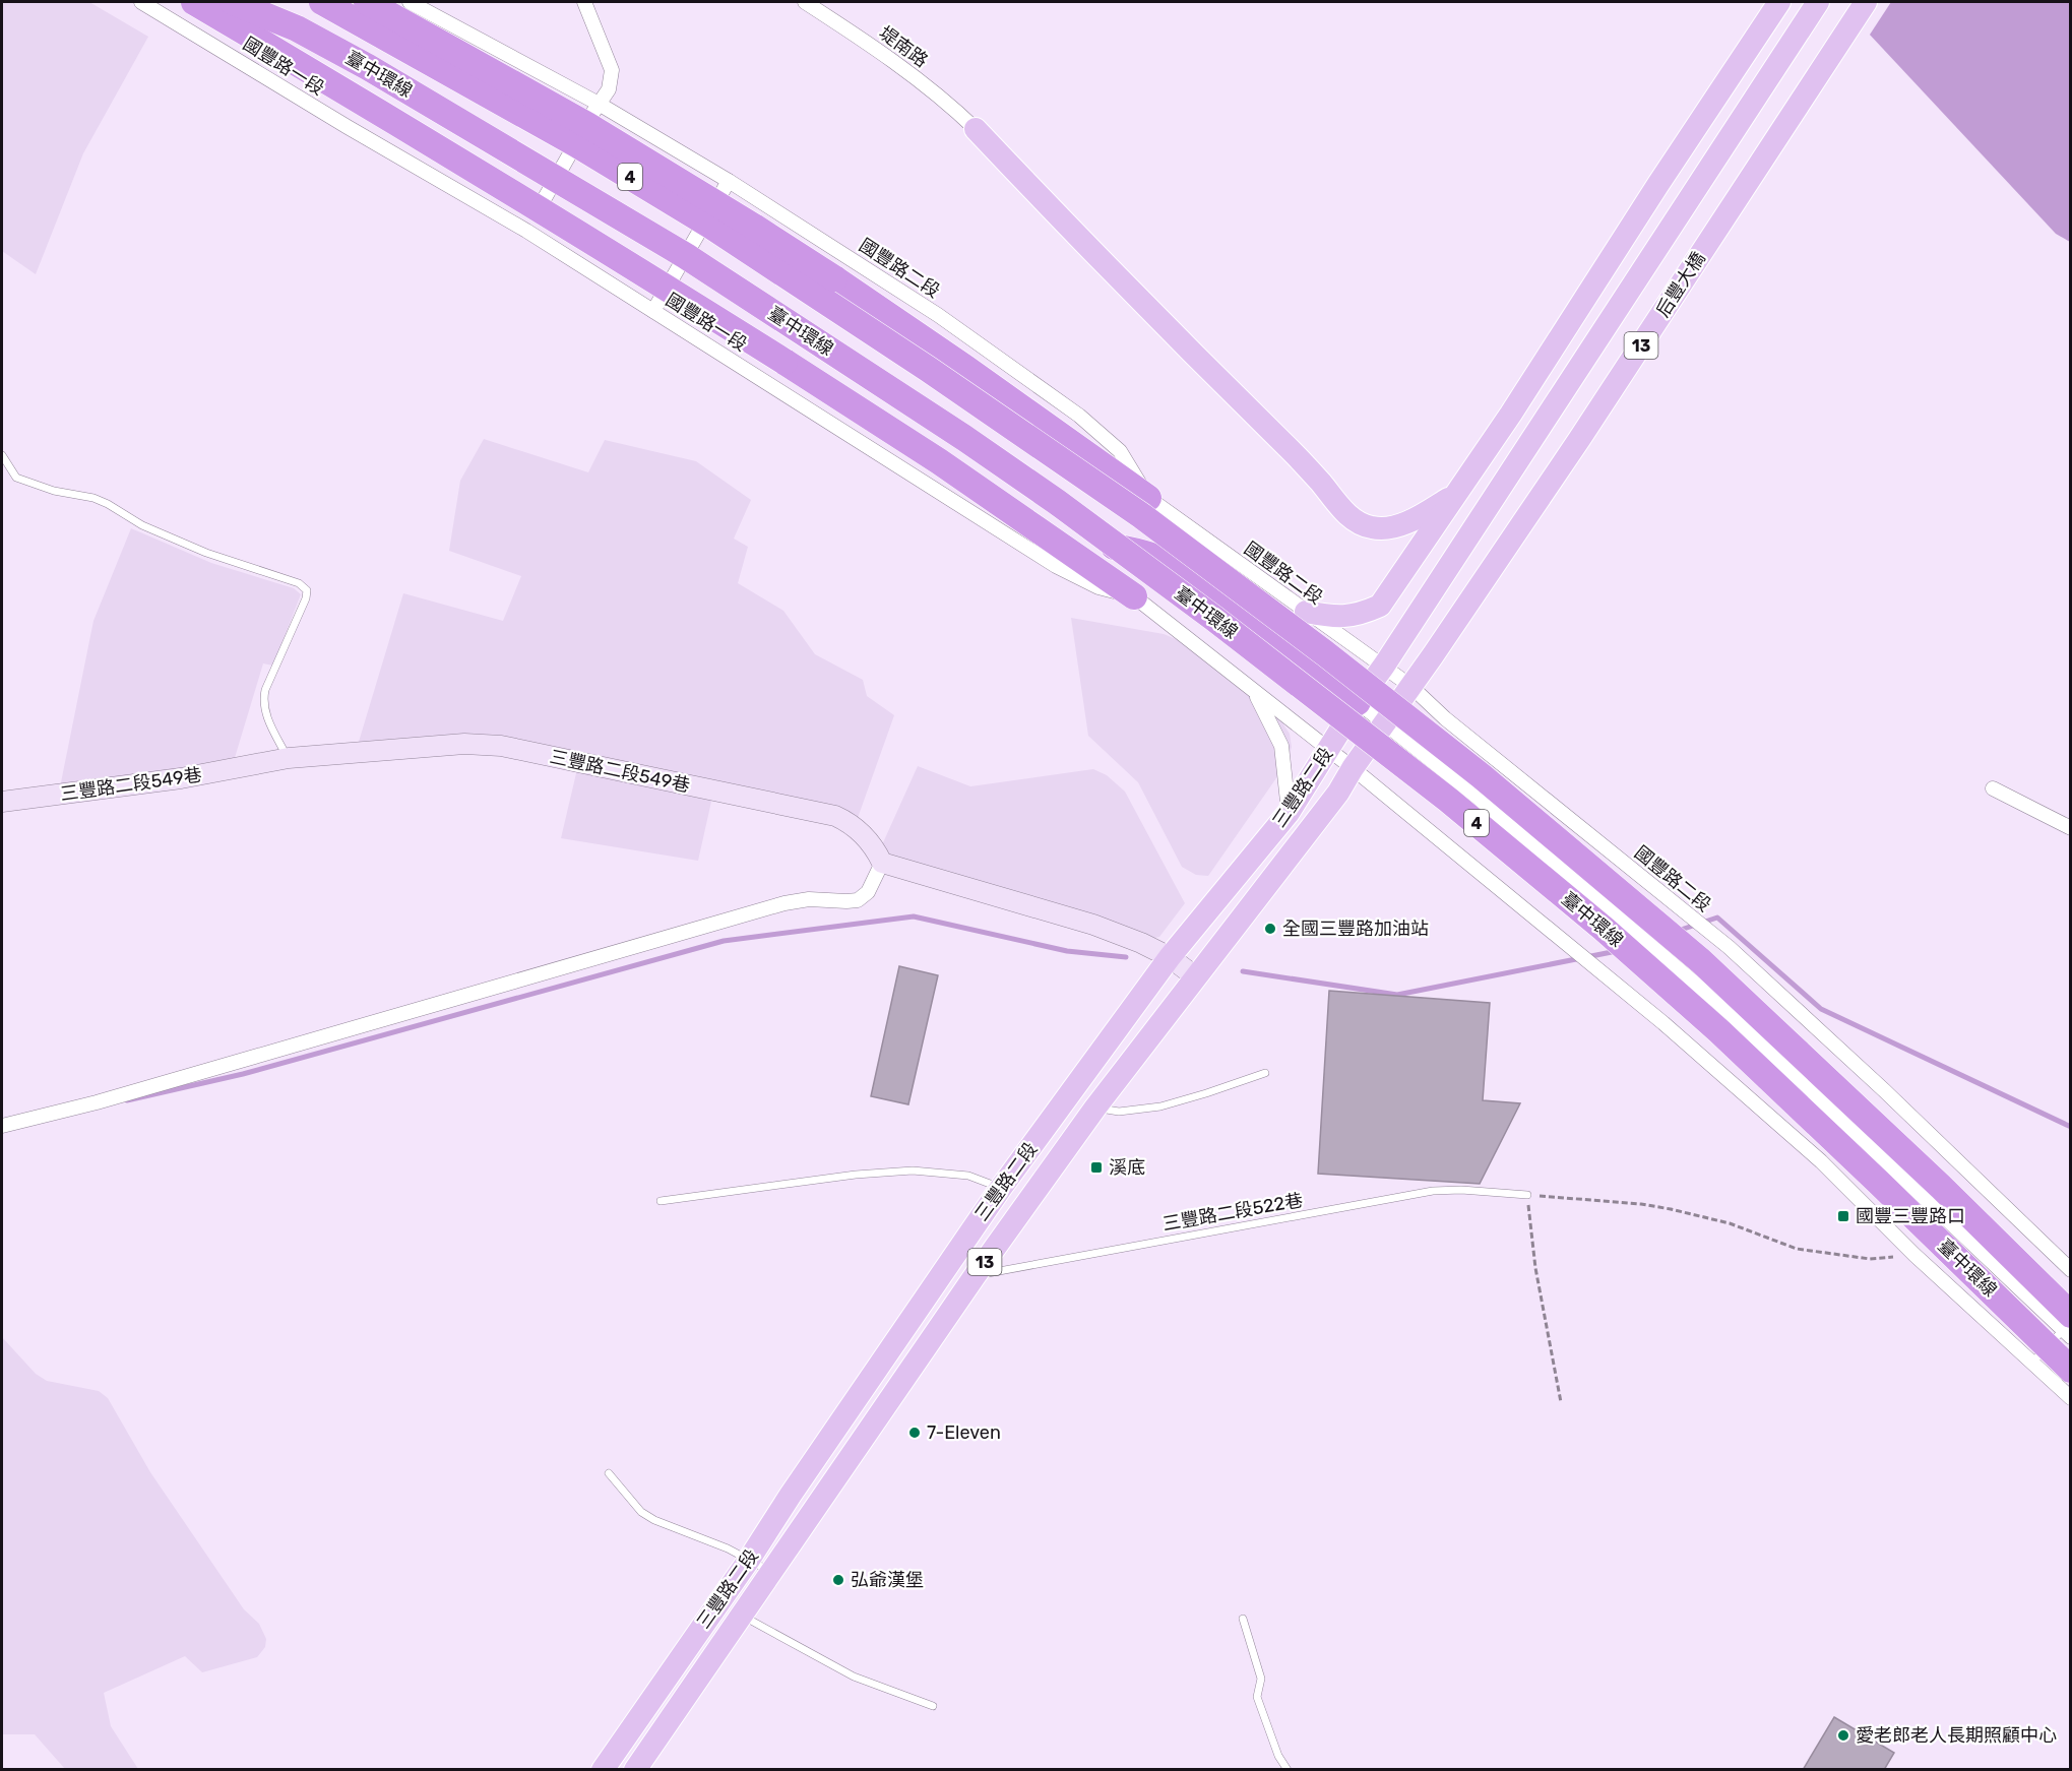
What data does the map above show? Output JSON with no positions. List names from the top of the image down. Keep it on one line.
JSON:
{"streets":{"highway":["臺中環線","4"],"main road":["后豐大橋","13","三豐路二段"],"street":["堤南路","國豐路一段","國豐路二段","三豐路二段549巷"],"lane":["三豐路二段522巷"]},"crossings":[["國豐路二段","后豐大橋"],["國豐路二段","13"],["國豐路二段","三豐路二段"],["后豐大橋","三豐路二段"],["13","三豐路二段"],["三豐路二段","三豐路二段522巷"]],"places":{"other":["全國三豐路加油站","7-Eleven","弘爺漢堡","愛老郎老人長期照顧中心"],"transit":["溪底","國豐三豐路口"]}}
